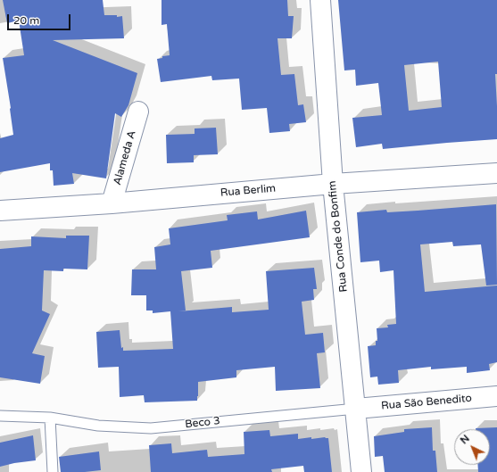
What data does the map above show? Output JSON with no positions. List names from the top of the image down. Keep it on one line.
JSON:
{"streets":{"street":["Alameda A","Rua Berlim","Rua Conde do Bonfim","Rua São Benedito"],"lane":["Beco 3"]},"crossings":[["Alameda A","Rua Berlim"],["Rua Berlim","Rua Conde do Bonfim"],["Rua Conde do Bonfim","Rua São Benedito"],["Rua Conde do Bonfim","Beco 3"],["Rua São Benedito","Beco 3"]],"scale_bar":"20 m","north":"top left"}
